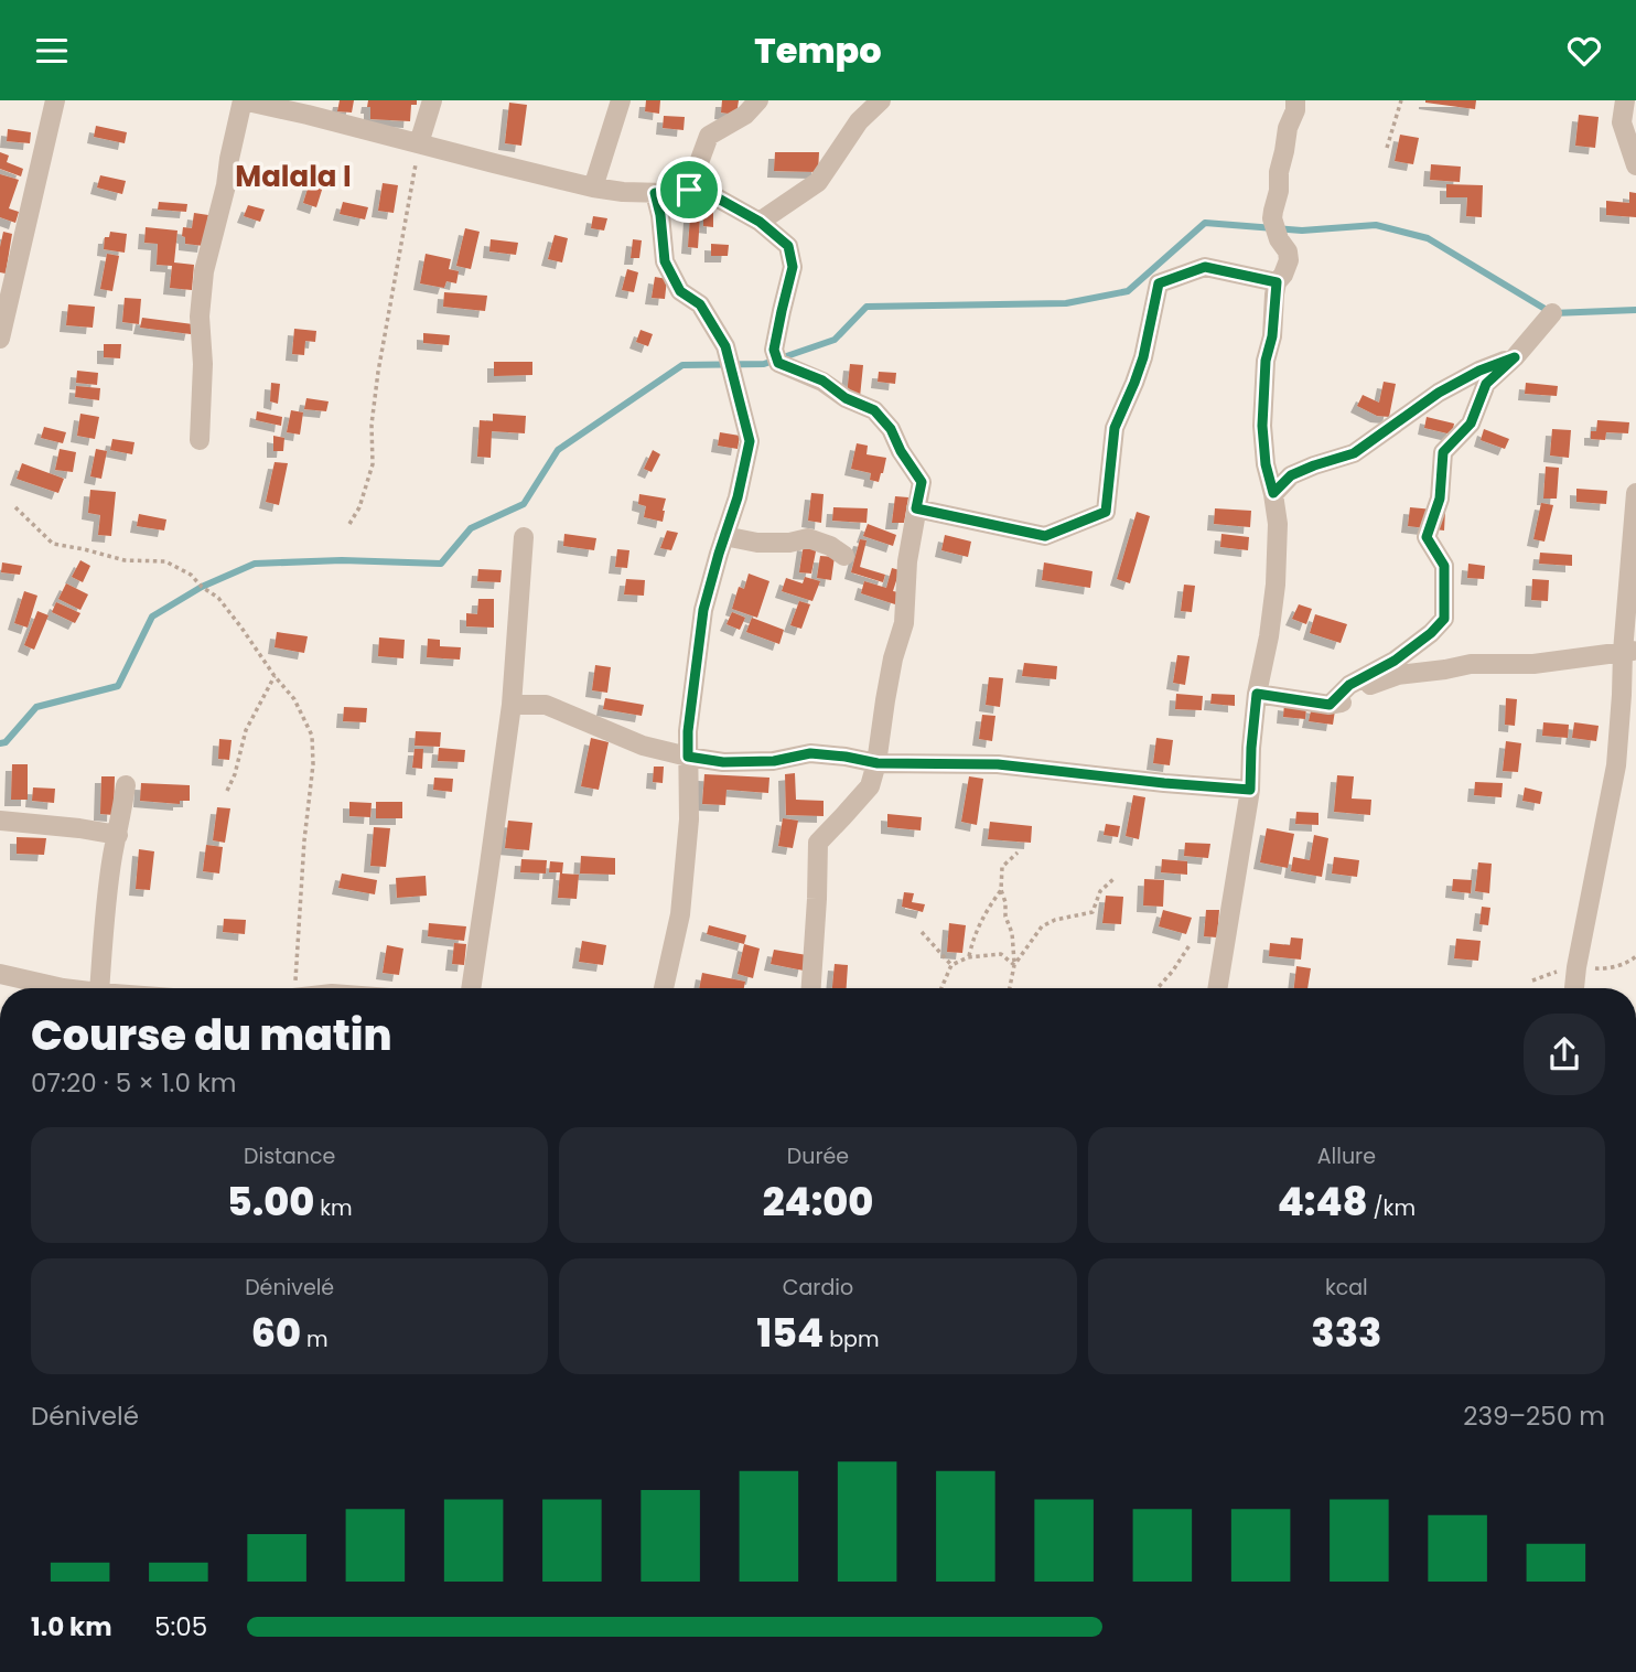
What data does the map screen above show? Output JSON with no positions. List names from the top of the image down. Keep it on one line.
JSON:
{"districts":["Malala I"],"page":{"header":"Tempo","heading":["Course du matin","07:20 · 5 × 1.0 km"],"stats":[["Distance","5.00 km"],["Durée","24:00"],["Allure","4:48 /km"],["Dénivelé","60 m"],["Cardio","154 bpm"],["kcal","333"]],"chart":["Dénivelé","239–250 m"],"list":[{"name":"1.0 km","note":"5:05"}]}}
